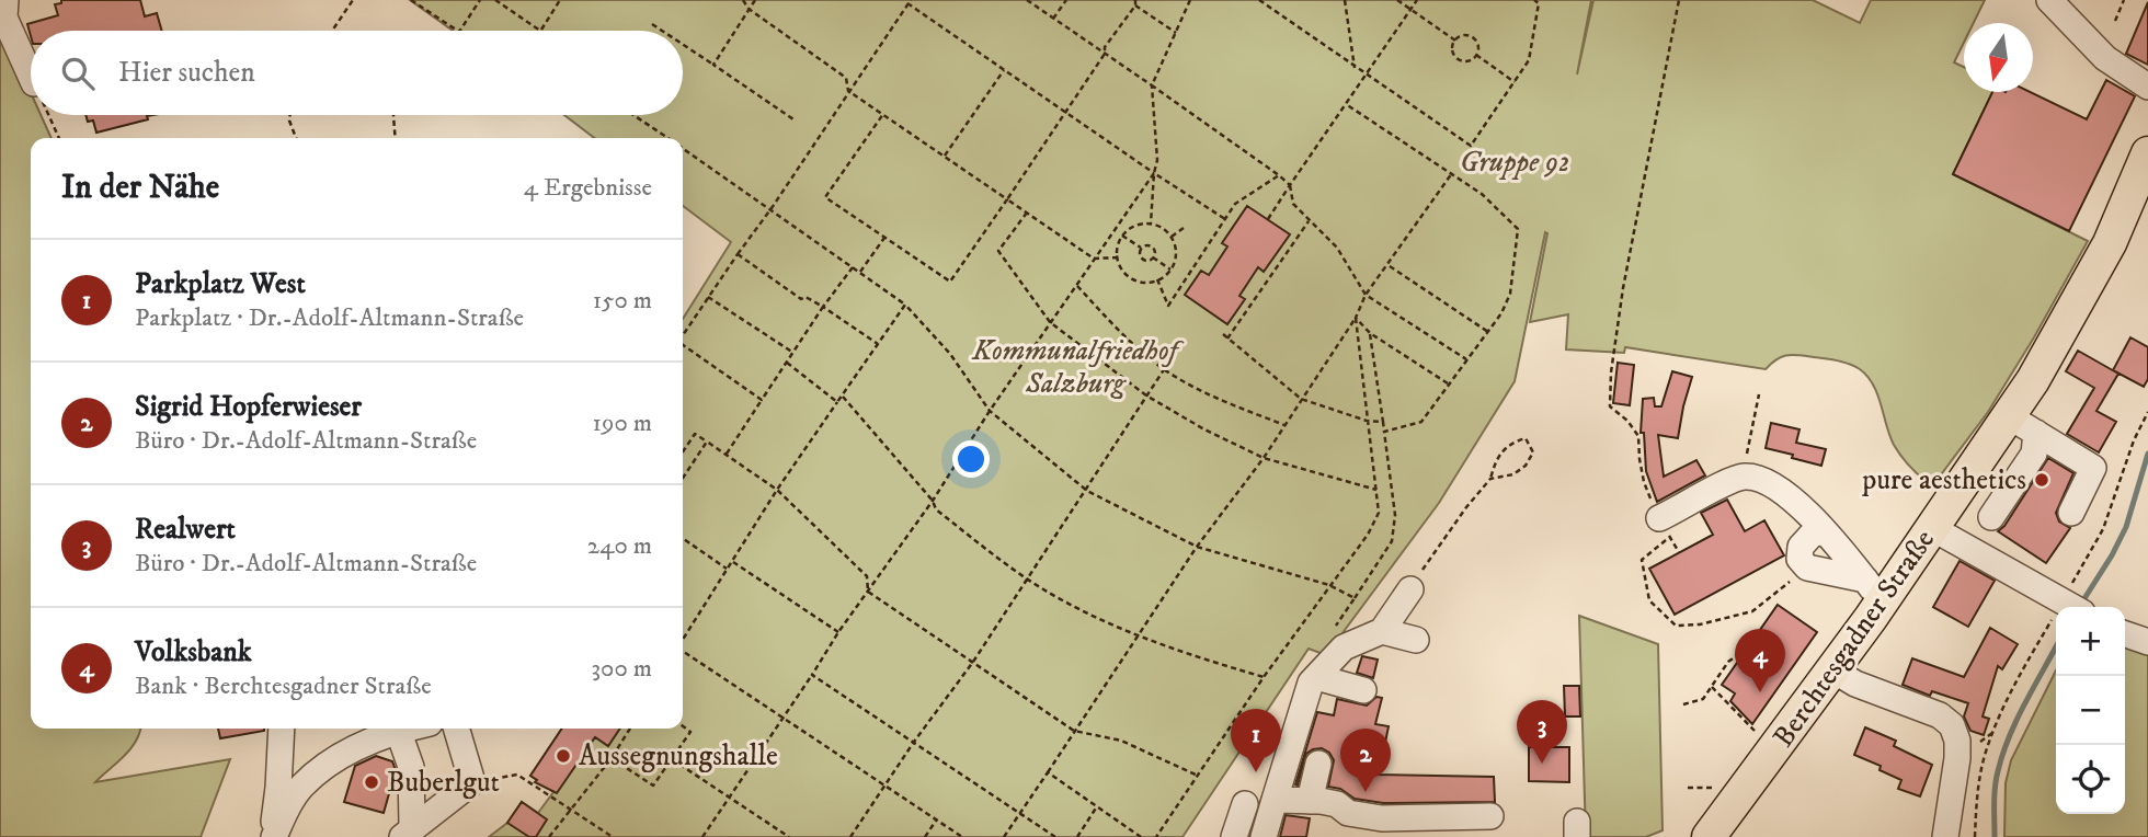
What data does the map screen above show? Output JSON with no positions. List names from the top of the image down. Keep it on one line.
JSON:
{"streets":{"main road":["Berchtesgadner Straße"]},"parks":["Gruppe 92","Kommunalfriedhof Salzburg"],"places":["pure aesthetics","Aussegnungshalle","Buberlgut"],"north":"bottom","page":{"search":"Hier suchen","heading":["In der Nähe","4 Ergebnisse"],"list":[{"mark":"1","name":"Parkplatz West","note":"Parkplatz · Dr.-Adolf-Altmann-Straße","value":"150 m"},{"mark":"2","name":"Sigrid Hopferwieser","note":"Büro · Dr.-Adolf-Altmann-Straße","value":"190 m"},{"mark":"3","name":"Realwert","note":"Büro · Dr.-Adolf-Altmann-Straße","value":"240 m"},{"mark":"4","name":"Volksbank","note":"Bank · Berchtesgadner Straße","value":"300 m"}],"map_buttons":["+","−"],"pins":["4","3","1","2"]}}
